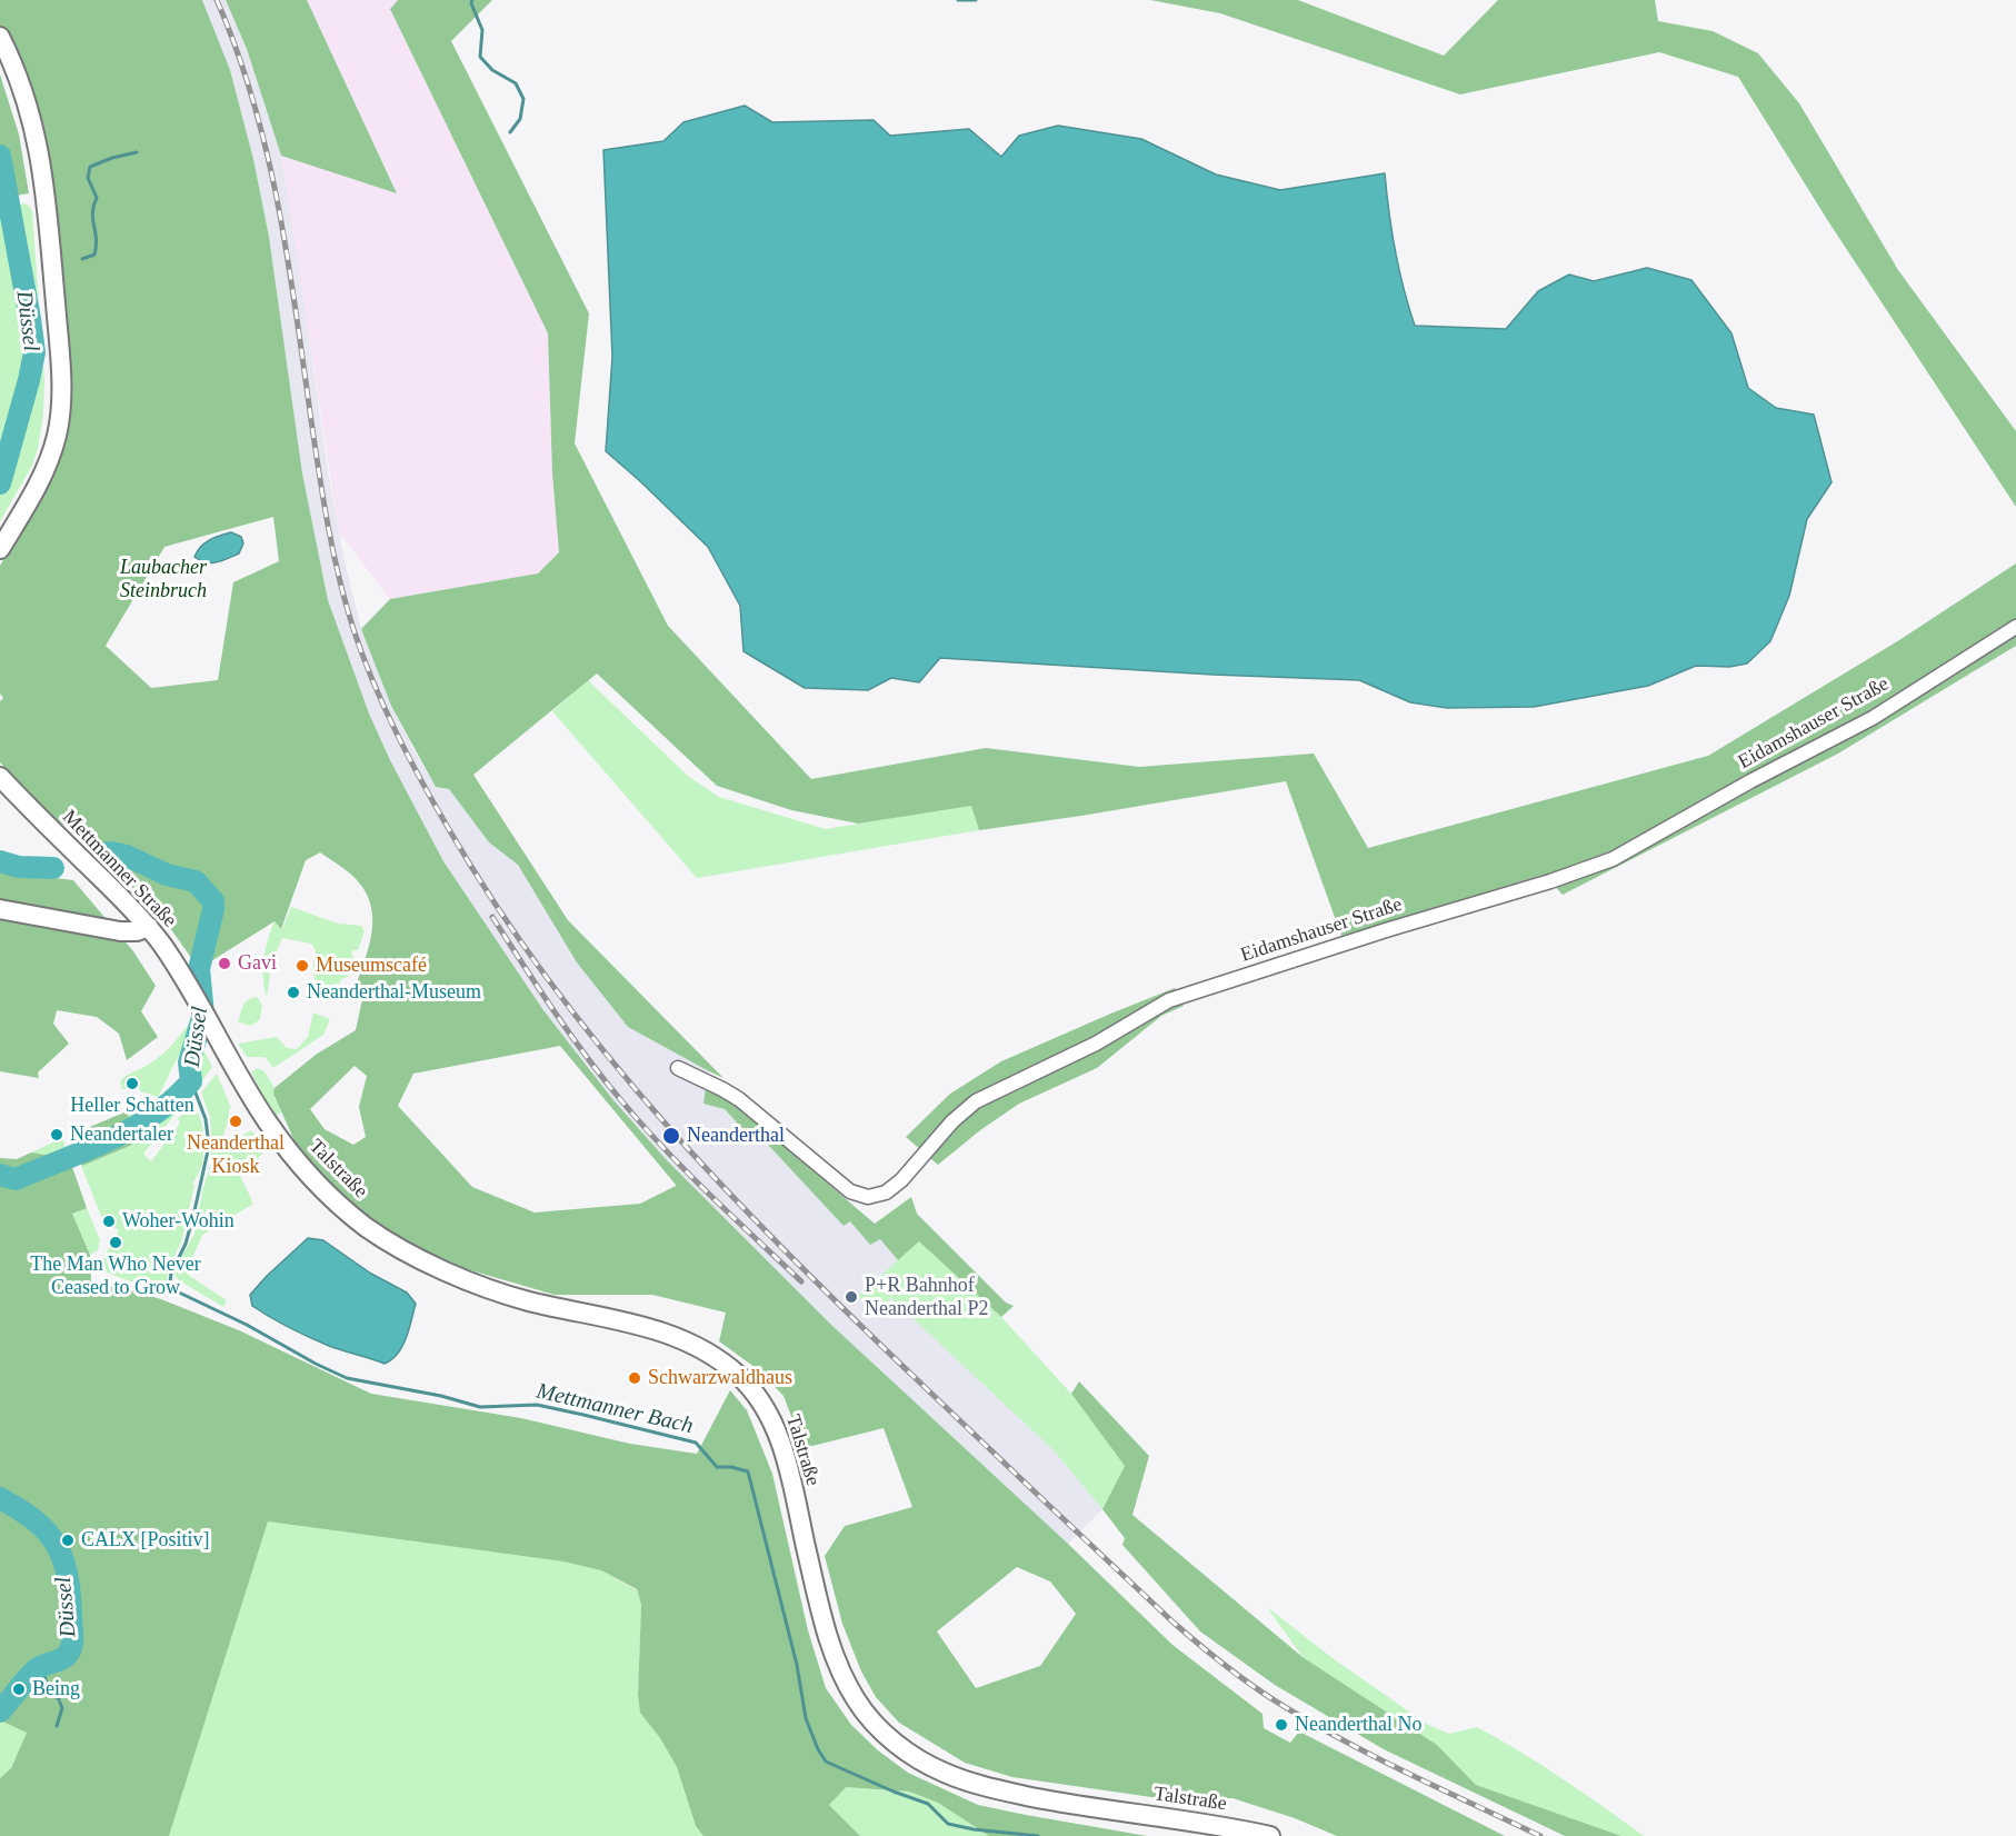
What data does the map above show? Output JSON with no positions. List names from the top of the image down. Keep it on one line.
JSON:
{"streets":{"main road":["Mettmanner Straße","Talstraße"],"street":["Eidamshauser Straße"]},"crossings":[["Mettmanner Straße","Talstraße"]],"water":["Düssel","Mettmanner Bach"],"parks":["Laubacher Steinbruch"],"places":["Gavi","Museumscafé","Neanderthal-Museum","Heller Schatten","Neanderthal Kiosk","Neandertaler","Neanderthal","Woher-Wohin","The Man Who Never Ceased to Grow","P+R Bahnhof Neanderthal P2","Schwarzwaldhaus","CALX [Positiv]","Being","Neanderthal No"]}
